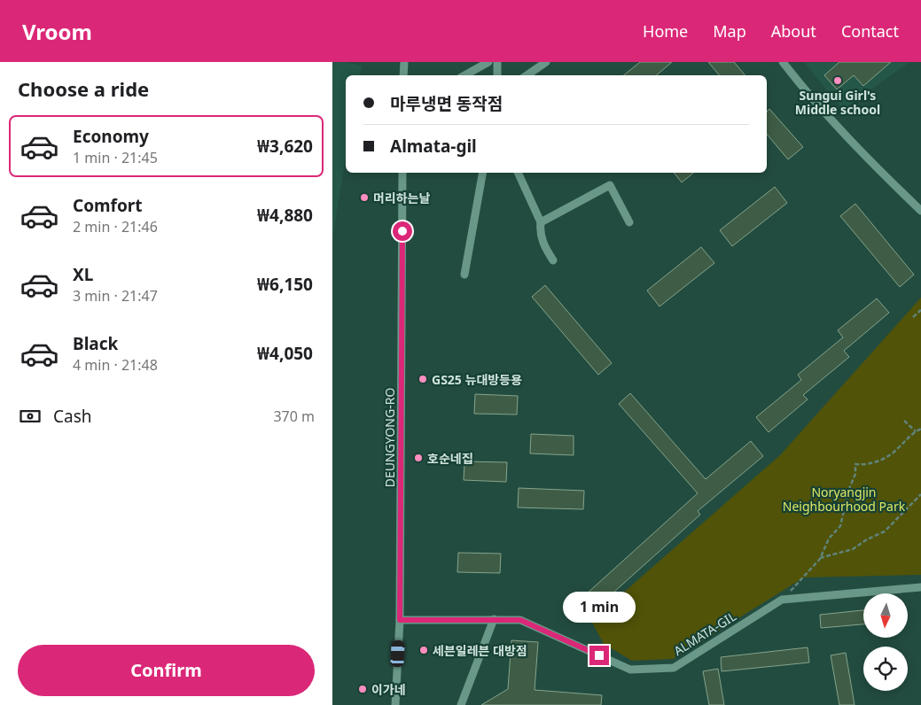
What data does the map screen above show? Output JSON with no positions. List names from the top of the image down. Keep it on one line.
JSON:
{"streets":{"street":["DEUNGYONG-RO","ALMATA-GIL"]},"crossings":[["DEUNGYONG-RO","ALMATA-GIL"]],"parks":["Noryangjin Neighbourhood Park"],"places":["Sungui Girl's Middle school","머리하는날","GS25 뉴대방등용","호순네집","세븐일레븐 대방점","이가네"],"north":"bottom","page":{"header":"Vroom","nav":["Home","Map","About","Contact"],"heading":"Choose a ride","banner":["마루냉면 동작점","Almata-gil"],"list":[{"name":"Economy","note":"1 min · 21:45","value":"₩3,620"},{"name":"Comfort","note":"2 min · 21:46","value":"₩4,880"},{"name":"XL","note":"3 min · 21:47","value":"₩6,150"},{"name":"Black","note":"4 min · 21:48","value":"₩4,050"}],"pay":["Cash","370 m"],"bubble":"1 min","buttons":"Confirm"}}
